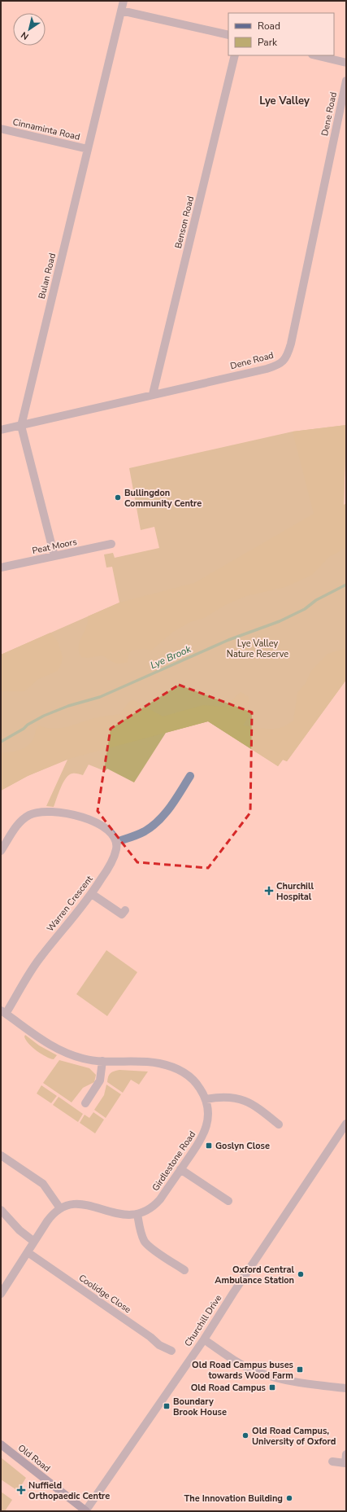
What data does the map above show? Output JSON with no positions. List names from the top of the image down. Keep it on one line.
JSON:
{"streets":{"street":["Dene Road","Cinnaminta Road","Benson Road","Bulan Road","Peat Moors","Warren Crescent","Girdlestone Road","Coolidge Close","Churchill Drive","Old Road"]},"crossings":[["Dene Road","Benson Road"],["Dene Road","Bulan Road"],["Cinnaminta Road","Bulan Road"],["Bulan Road","Peat Moors"],["Warren Crescent","Girdlestone Road"],["Churchill Drive","Old Road"]],"districts":["Lye Valley"],"water":["Lye Brook"],"parks":["Lye Valley Nature Reserve"],"places":{"other":["Bullingdon Community Centre","Oxford Central Ambulance Station","Old Road Campus, University of Oxford","The Innovation Building"],"health":["Churchill Hospital","Nuffield Orthopaedic Centre"],"transit":["Goslyn Close","Old Road Campus buses towards Wood Farm","Old Road Campus","Boundary Brook House"]},"legend":["Road","Park"],"north":"bottom left"}
